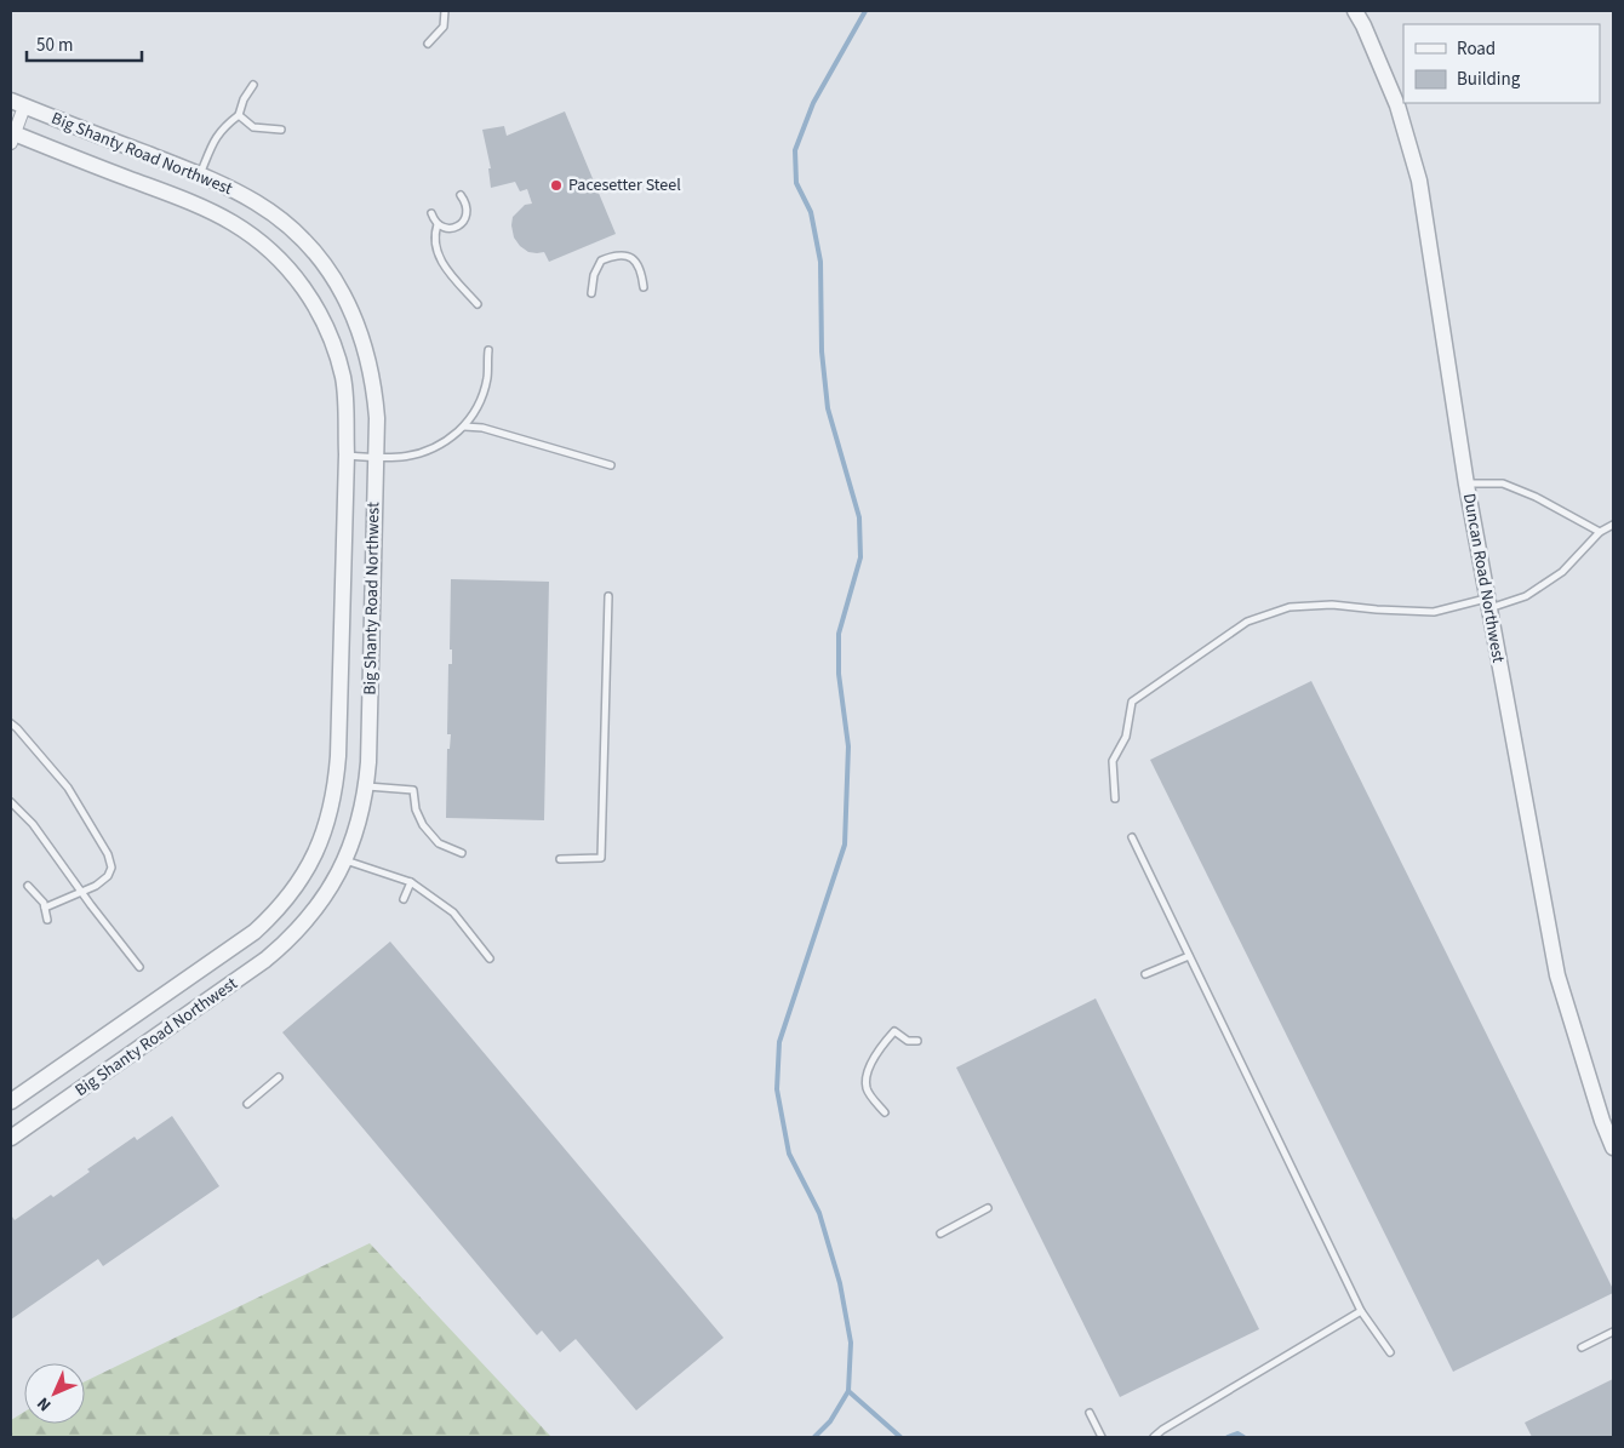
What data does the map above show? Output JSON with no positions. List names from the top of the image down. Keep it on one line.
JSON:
{"streets":{"street":["Big Shanty Road Northwest","Duncan Road Northwest"]},"places":["Pacesetter Steel"],"legend":["Road","Building"],"scale_bar":"50 m","north":"bottom left"}
